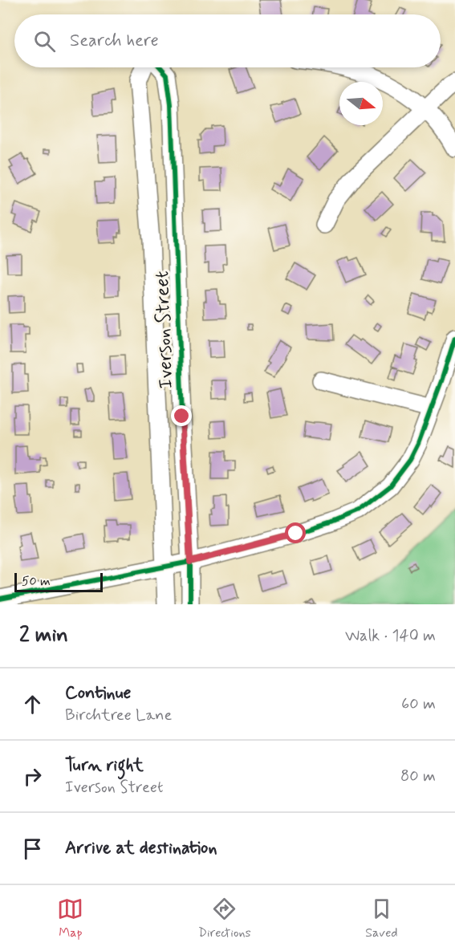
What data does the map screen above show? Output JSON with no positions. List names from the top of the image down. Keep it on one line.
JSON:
{"streets":{"street":["Iverson Street"]},"scale_bar":"50 m","north":"right","page":{"search":"Search here","scale":"50 m","heading":["2 min","Walk · 140 m"],"list":[["Continue","Birchtree Lane","60 m"],["Turn right","Iverson Street","80 m"],"Arrive at destination"],"nav":["Map","Directions","Saved"]}}
